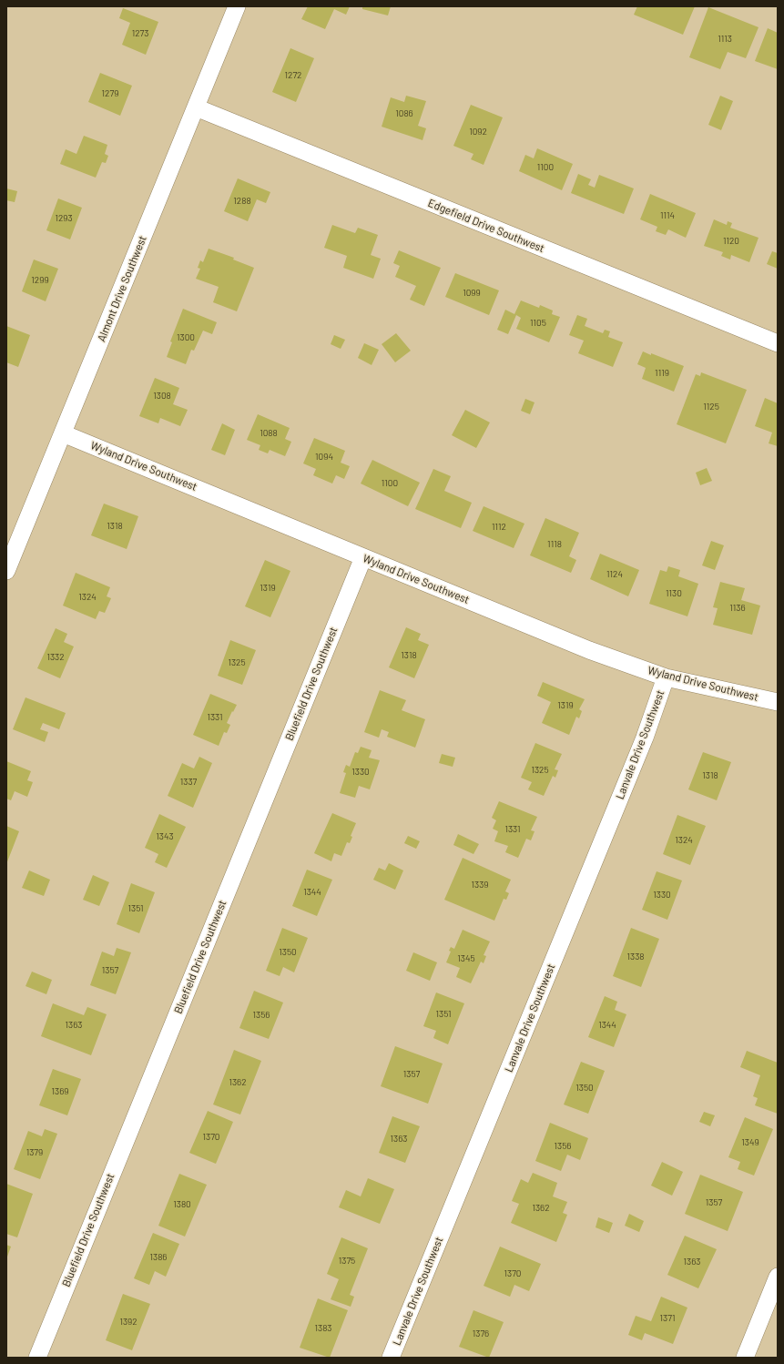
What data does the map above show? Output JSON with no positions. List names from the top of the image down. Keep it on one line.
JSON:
{"streets":{"street":["Edgefield Drive Southwest","Almont Drive Southwest","Wyland Drive Southwest","Bluefield Drive Southwest","Lanvale Drive Southwest"]},"crossings":[["Edgefield Drive Southwest","Almont Drive Southwest"],["Almont Drive Southwest","Wyland Drive Southwest"],["Wyland Drive Southwest","Bluefield Drive Southwest"],["Wyland Drive Southwest","Lanvale Drive Southwest"]],"house_numbers":["1273","1113","1272","1279","1086","1092","1100","1288","1114","1293","1120","1299","1099","1105","1300","1119","1308","1125","1088","1094","1100","1318","1112","1118","1124","1319","1130","1324","1136","1318","1332","1325","1319","1331","1325","1330","1318","1337","1331","1343","1324","1339","1344","1330","1351","1350","1338","1345","1357","1351","1356","1363","1344","1357","1362","1350","1369","1370","1363","1349","1356","1379","1357","1380","1362","1386","1375","1363","1370","1371","1392","1383","1376"]}
